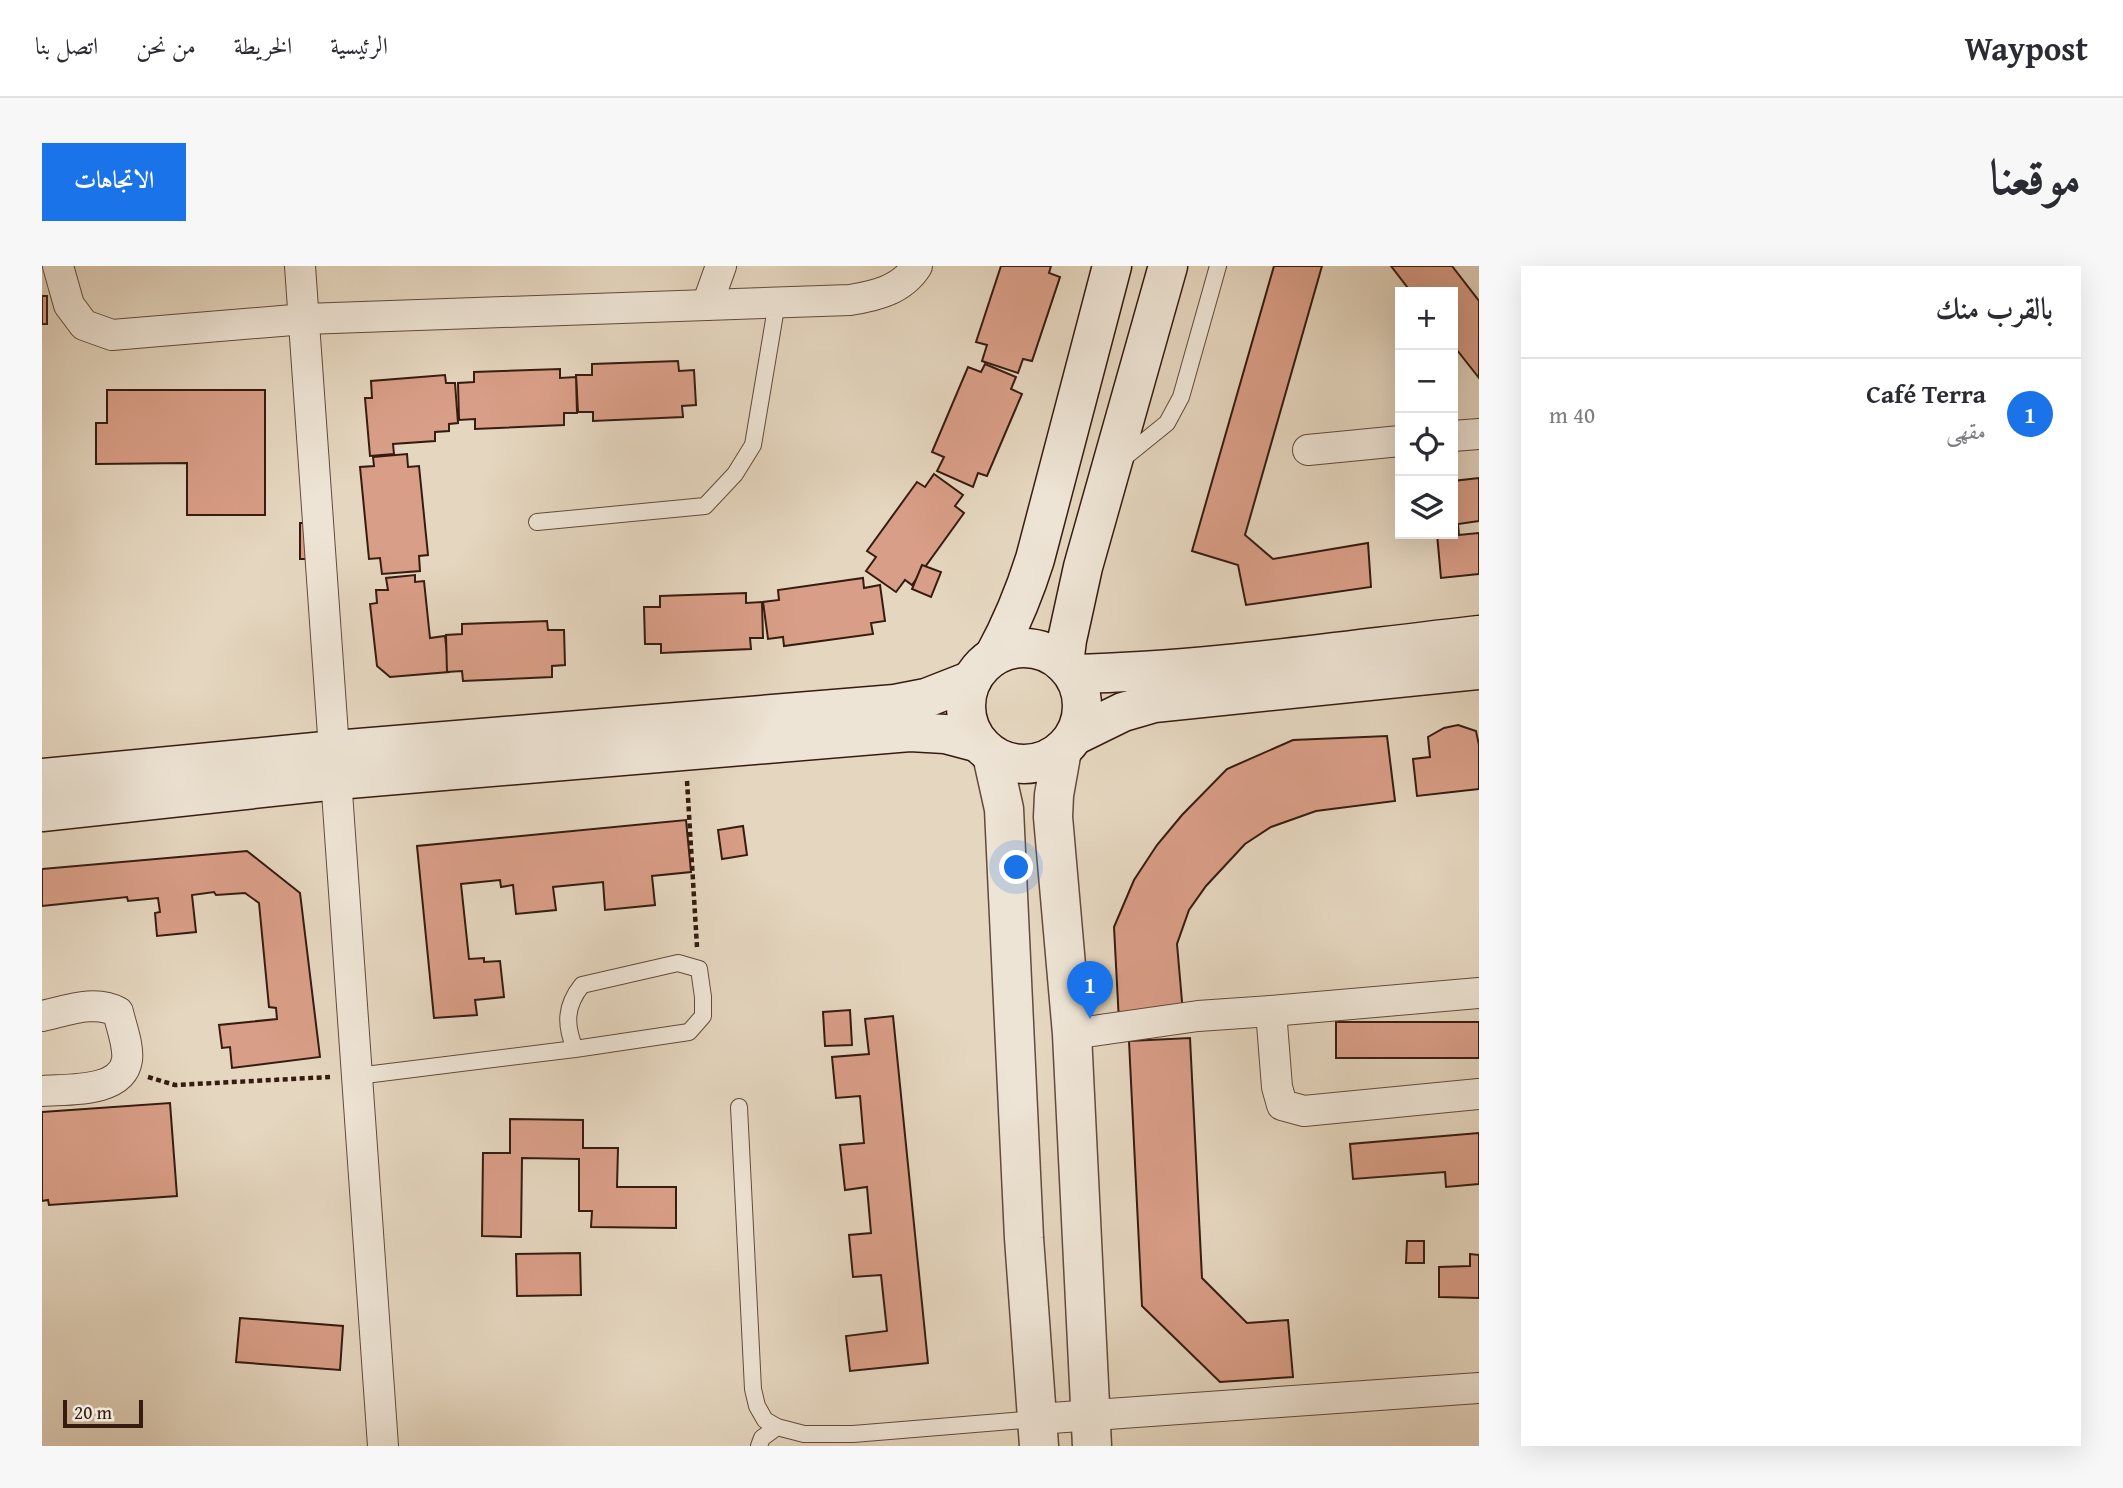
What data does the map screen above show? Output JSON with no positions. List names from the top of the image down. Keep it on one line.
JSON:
{"scale_bar":"20 m","page":{"header":"Waypost","nav":["الرئيسية","الخريطة","من نحن","اتصل بنا"],"title":"موقعنا","buttons":"الاتجاهات","heading":"بالقرب منك","map_buttons":["+","−"],"list":[{"mark":"1","name":"Café Terra","note":"مقهى","value":"40 m"}],"pins":"1","scale":"20 m"}}
